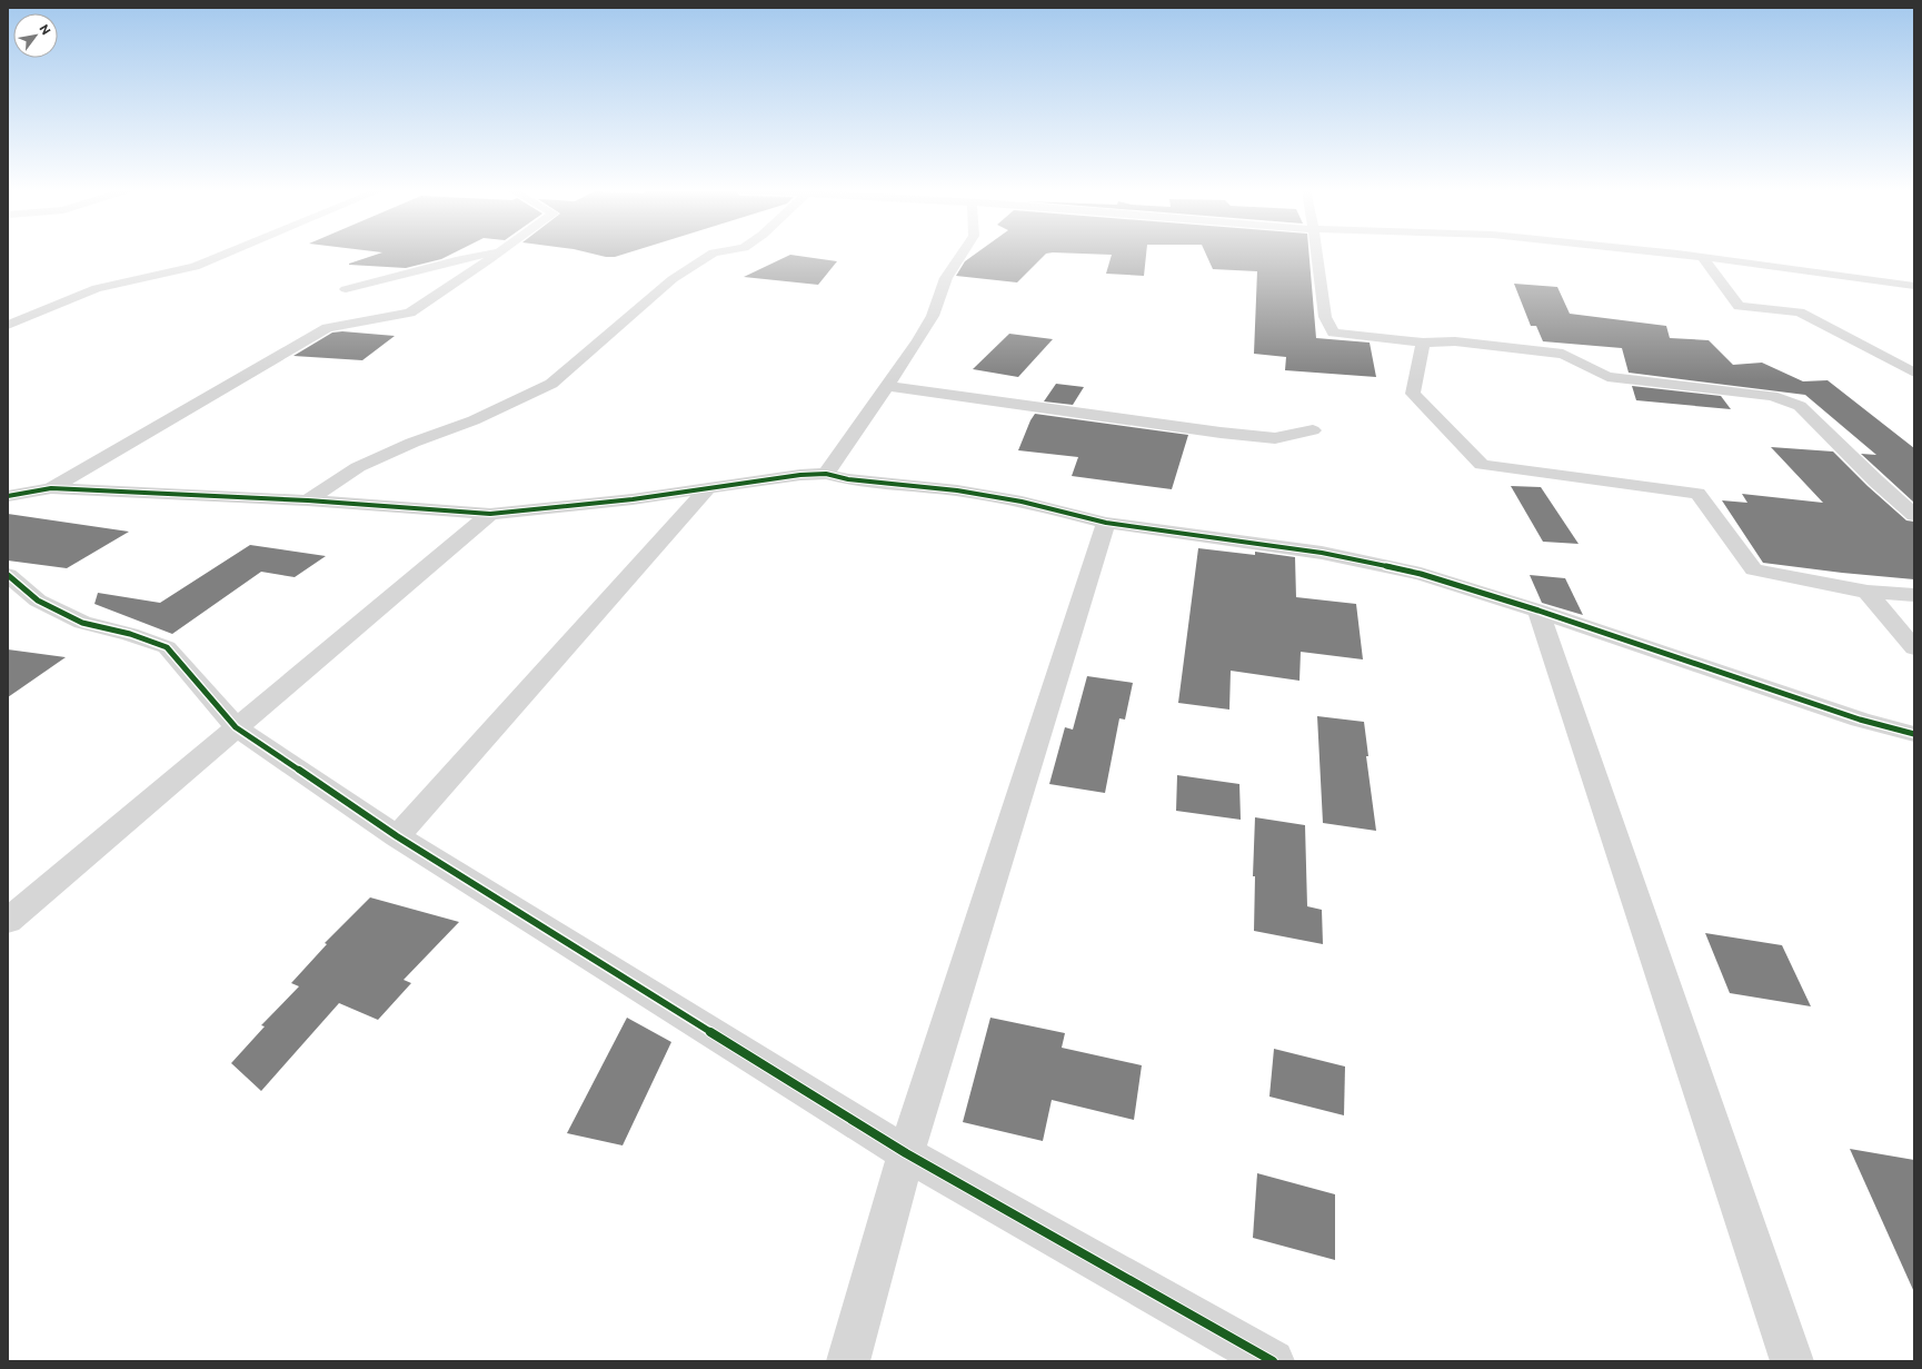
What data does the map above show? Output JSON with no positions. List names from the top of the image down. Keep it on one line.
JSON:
{"north":"top right"}
